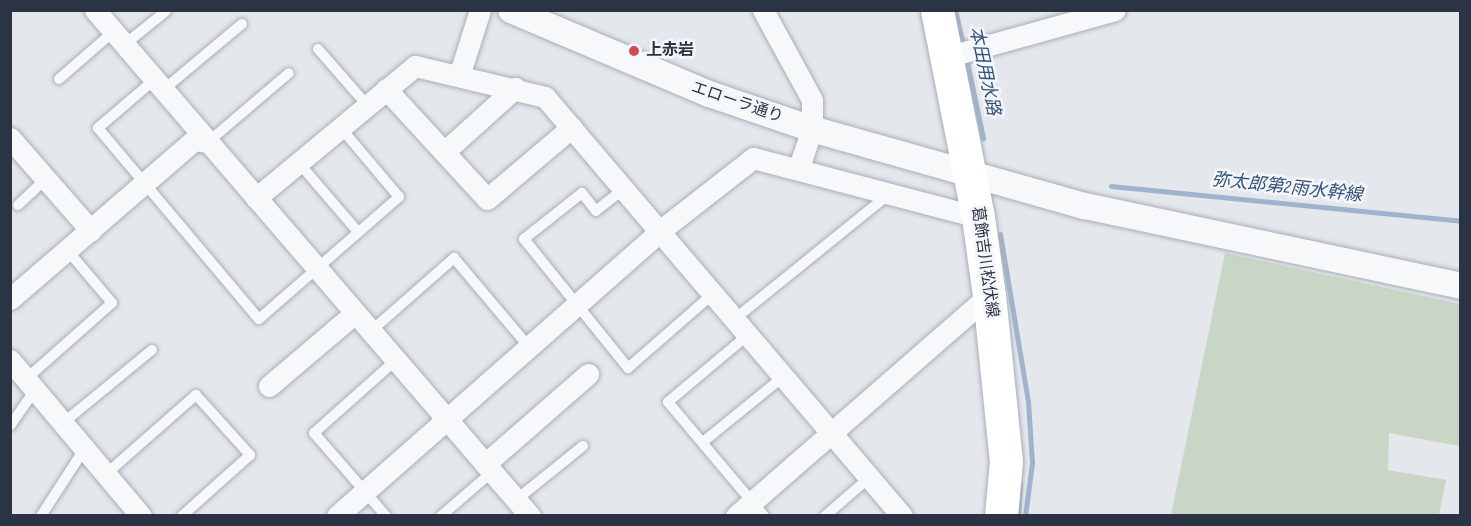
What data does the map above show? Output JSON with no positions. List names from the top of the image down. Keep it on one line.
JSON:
{"streets":{"main road":["葛飾吉川松伏線"],"street":["エローラ通り"]},"crossings":[["エローラ通り","葛飾吉川松伏線"]],"water":["本田用水路","弥太郎第2雨水幹線"],"places":["上赤岩"]}
